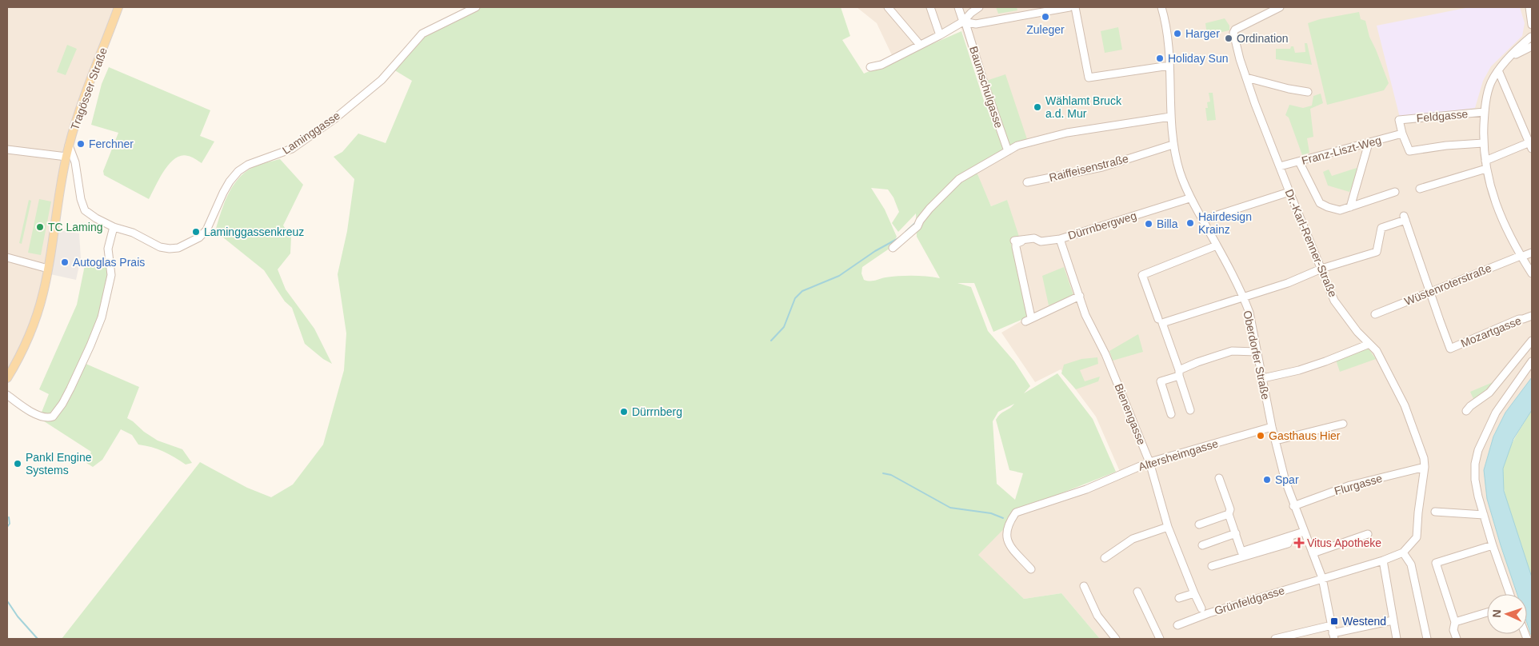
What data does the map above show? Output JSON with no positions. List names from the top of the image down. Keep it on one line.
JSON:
{"streets":{"main road":["Tragösser Straße"],"street":["Baumschulgasse","Feldgasse","Laminggasse","Franz-Liszt-Weg","Raiffeisenstraße","Dürrnbergweg","Dr.-Karl-Renner-Straße","Wüstenroterstraße","Mozartgasse","Oberdorfer Straße","Bienengasse","Altersheimgasse","Flurgasse","Grünfeldgasse"]},"crossings":[["Tragösser Straße","Laminggasse"],["Feldgasse","Franz-Liszt-Weg"],["Franz-Liszt-Weg","Dr.-Karl-Renner-Straße"],["Raiffeisenstraße","Oberdorfer Straße"],["Dürrnbergweg","Oberdorfer Straße"],["Dürrnbergweg","Bienengasse"],["Dr.-Karl-Renner-Straße","Flurgasse"],["Dr.-Karl-Renner-Straße","Grünfeldgasse"],["Wüstenroterstraße","Mozartgasse"],["Oberdorfer Straße","Altersheimgasse"],["Oberdorfer Straße","Flurgasse"],["Oberdorfer Straße","Grünfeldgasse"],["Bienengasse","Altersheimgasse"]],"places":{"other":["Zuleger","Harger","Ordination","Holiday Sun","Wählamt Bruck a.d. Mur","Ferchner","Hairdesign Krainz","Billa","TC Laming","Laminggassenkreuz","Autoglas Prais","Dürrnberg","Gasthaus Hier","Pankl Engine Systems","Spar"],"health":["Vitus Apotheke"],"transit":["Westend"]},"north":"left"}
